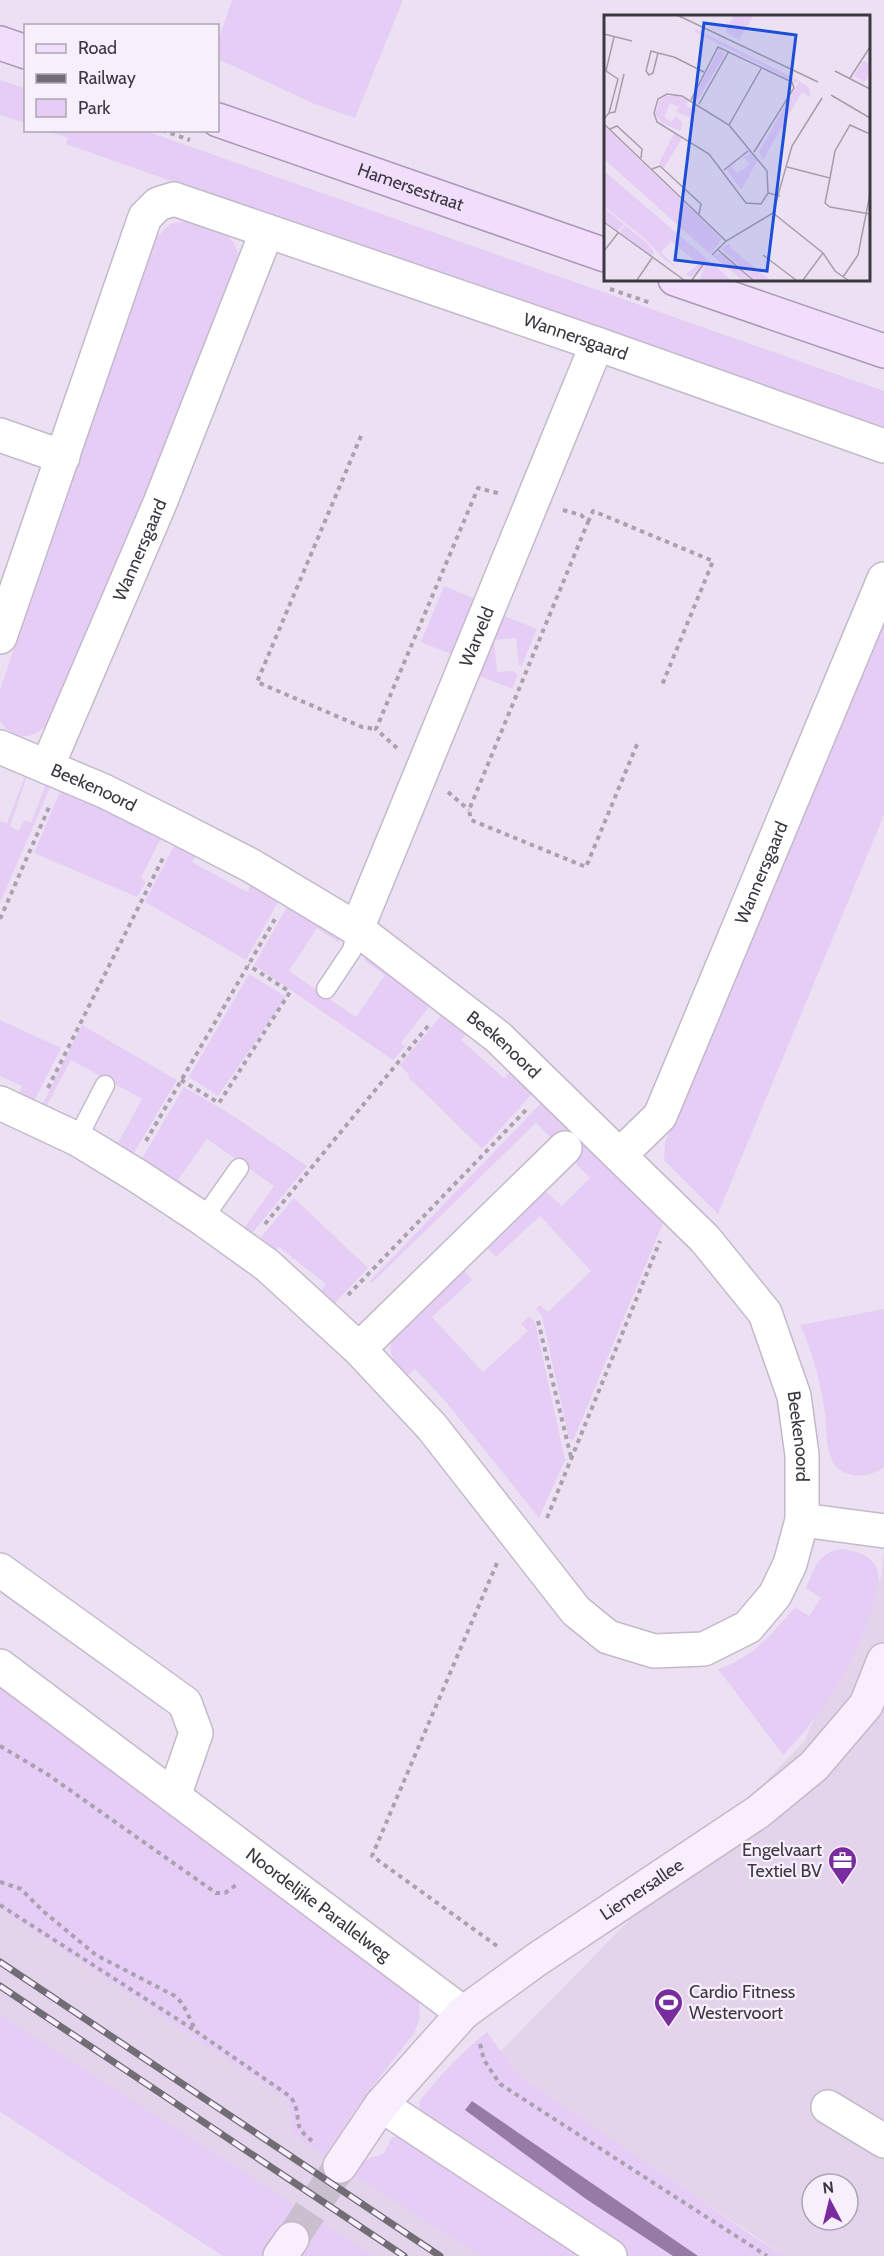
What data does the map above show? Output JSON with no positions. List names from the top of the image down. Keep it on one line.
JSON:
{"streets":{"main road":["Hamersestraat"],"street":["Wannersgaard","Warveld","Beekenoord","Liemersallee","Noordelijke Parallelweg"]},"crossings":[["Wannersgaard","Warveld"],["Wannersgaard","Beekenoord"],["Warveld","Beekenoord"],["Liemersallee","Noordelijke Parallelweg"]],"places":{"office":["Engelvaart Textiel BV"],"sports":["Cardio Fitness Westervoort"]},"legend":["Road","Railway","Park"],"north":"top"}
